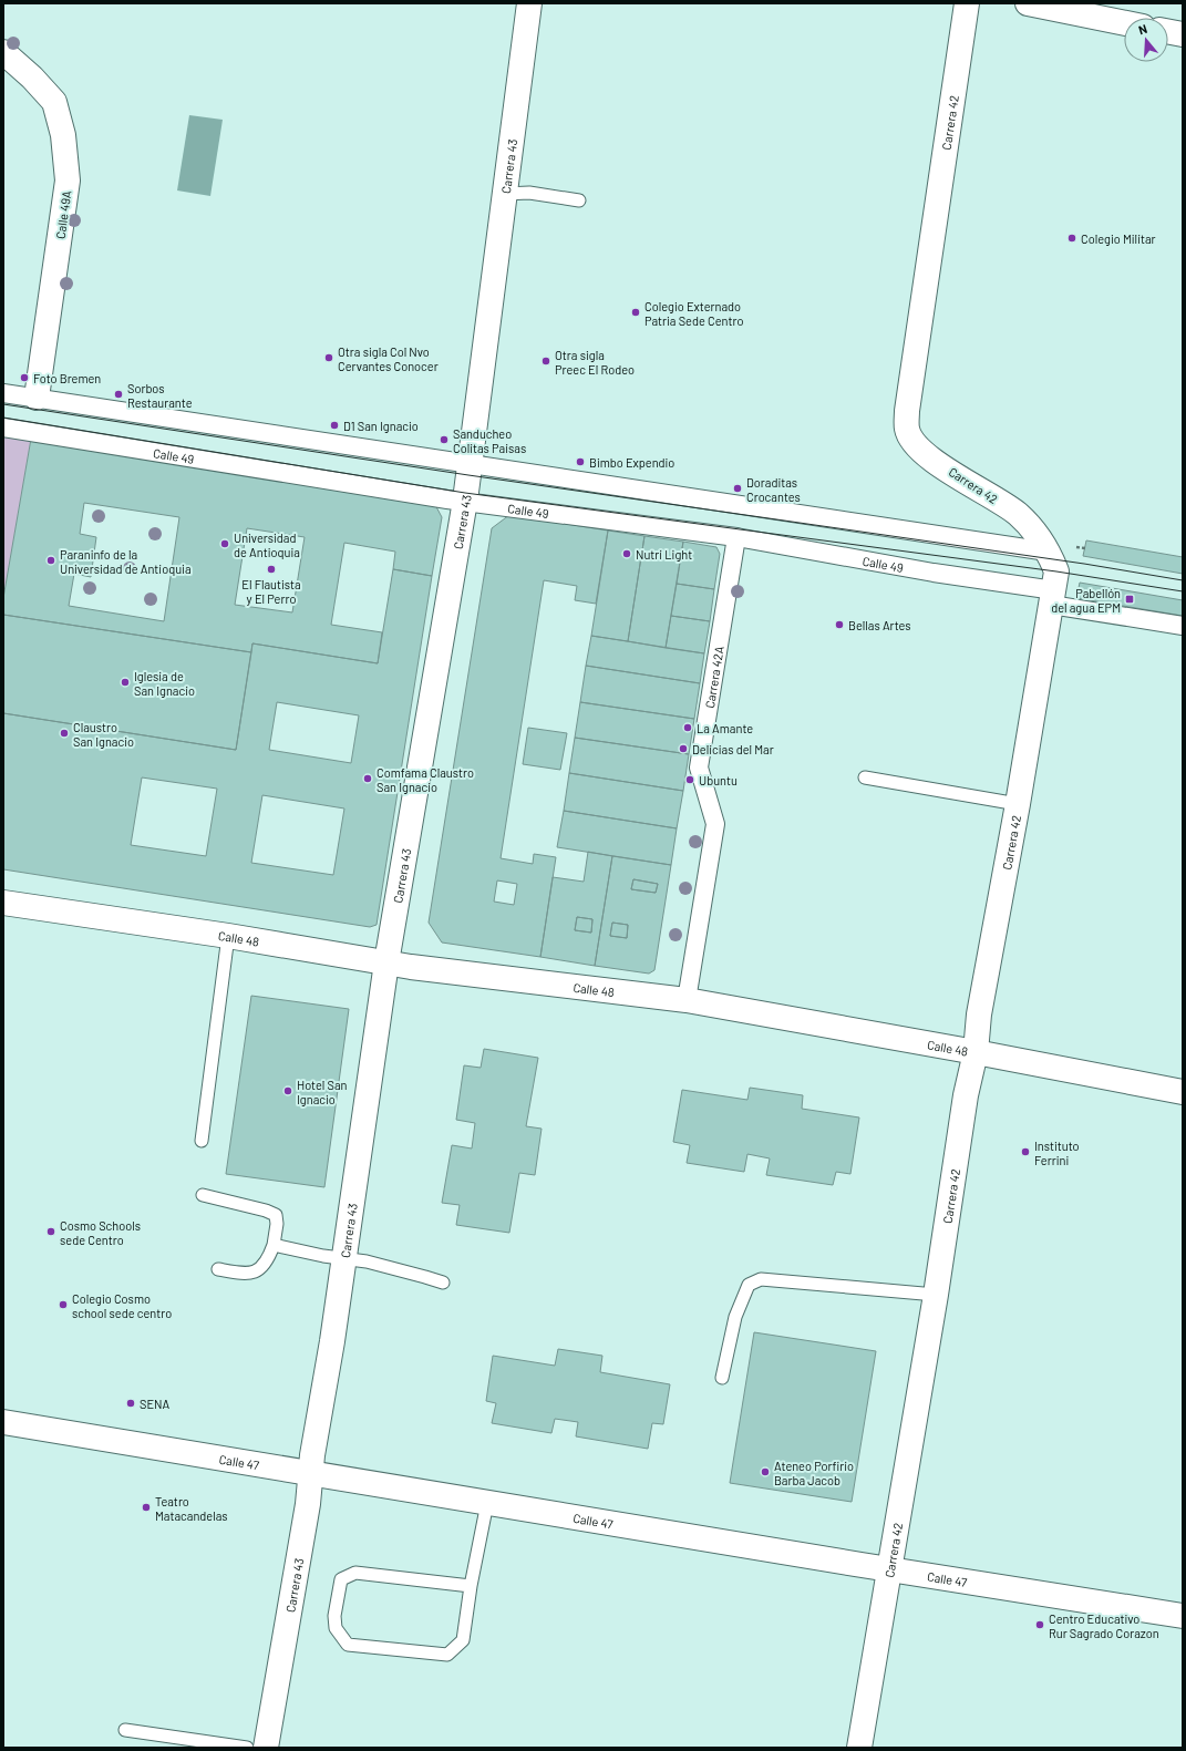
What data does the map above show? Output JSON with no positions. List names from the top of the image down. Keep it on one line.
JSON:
{"streets":{"street":["Carrera 42","Carrera 43","Calle 49A","Calle 49","Carrera 42A","Calle 48","Calle 47"]},"crossings":[["Carrera 42","Calle 49"],["Carrera 42","Calle 48"],["Carrera 42","Calle 47"],["Carrera 43","Calle 49"],["Carrera 43","Calle 48"],["Carrera 43","Calle 47"],["Calle 49","Carrera 42A"],["Carrera 42A","Calle 48"]],"places":{"other":["Colegio Militar","Colegio Externado Patria Sede Centro","Otra sigla Col Nvo Cervantes Conocer","Otra sigla Preec El Rodeo","Foto Bremen","Sorbos Restaurante","D1 San Ignacio","Sanducheo Colitas Paisas","Bimbo Expendio","Doraditas Crocantes","Universidad de Antioquia","Nutri Light","Paraninfo de la Universidad de Antioquia","El Flautista y El Perro","Bellas Artes","Iglesia de San Ignacio","La Amante","Claustro San Ignacio","Delicias del Mar","Comfama Claustro San Ignacio","Ubuntu","Hotel San Ignacio","Instituto Ferrini","Cosmo Schools sede Centro","Colegio Cosmo school sede centro","SENA","Ateneo Porfirio Barba Jacob","Teatro Matacandelas","Centro Educativo Rur Sagrado Corazon"],"transit":["Pabellón del agua EPM"]},"north":"top"}
